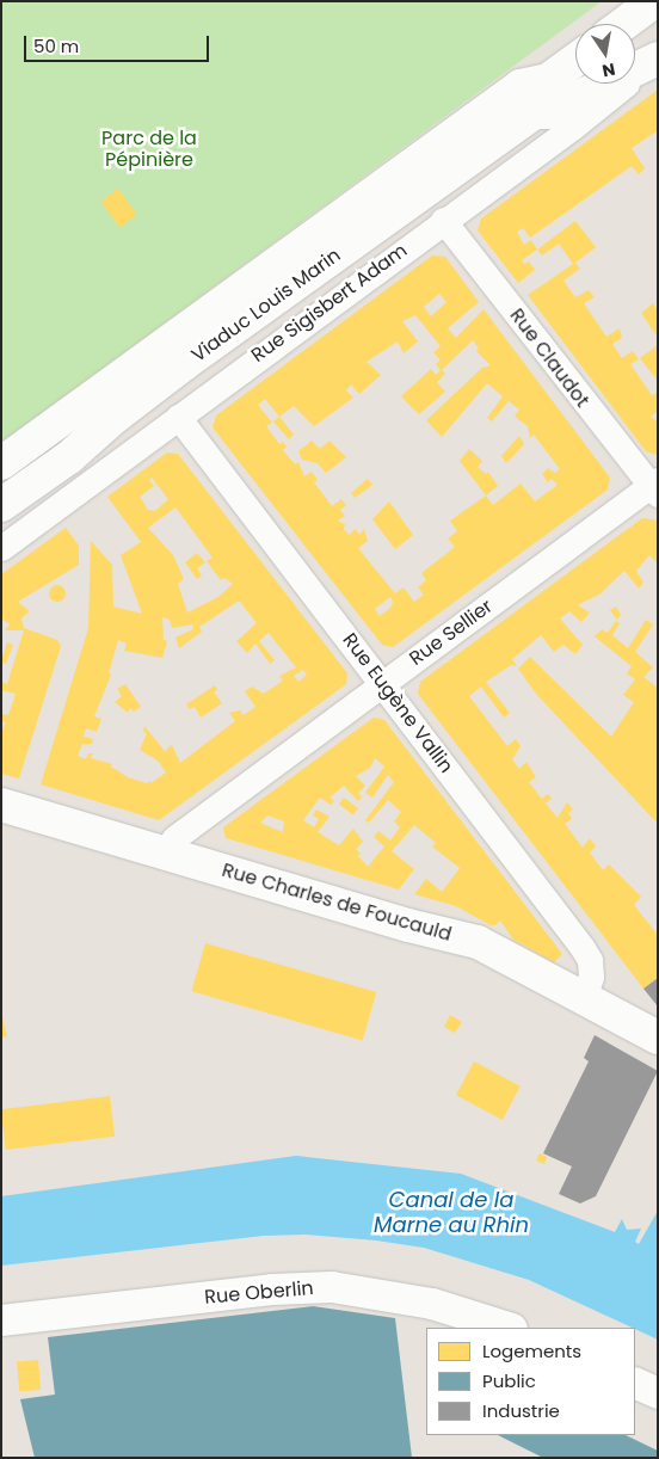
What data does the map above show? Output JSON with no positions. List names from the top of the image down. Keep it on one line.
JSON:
{"streets":{"main road":["Viaduc Louis Marin","Rue Charles de Foucauld"],"street":["Rue Sigisbert Adam","Rue Claudot","Rue Sellier","Rue Eugène Vallin","Rue Oberlin"]},"crossings":[["Rue Sigisbert Adam","Viaduc Louis Marin"],["Rue Sigisbert Adam","Rue Claudot"],["Rue Sigisbert Adam","Rue Eugène Vallin"],["Rue Claudot","Rue Sellier"],["Rue Sellier","Rue Eugène Vallin"],["Rue Sellier","Rue Charles de Foucauld"],["Rue Eugène Vallin","Rue Charles de Foucauld"]],"water":["Canal de la Marne au Rhin"],"parks":["Parc de la Pépinière"],"legend":["Logements","Public","Industrie"],"scale_bar":"50 m","north":"bottom"}
